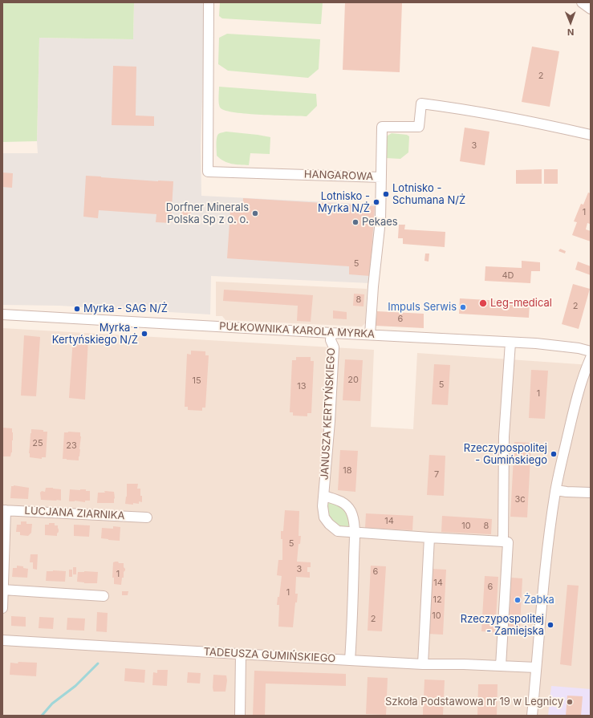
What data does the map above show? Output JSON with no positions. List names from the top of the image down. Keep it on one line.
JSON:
{"streets":{"street":["HANGAROWA","PUŁKOWNIKA KAROLA MYRKA","JANUSZA KERTYŃSKIEGO","LUCJANA ZIARNIKA","TADEUSZA GUMIŃSKIEGO"]},"crossings":[["PUŁKOWNIKA KAROLA MYRKA","JANUSZA KERTYŃSKIEGO"]],"places":["Lotnisko - Schumana N/Ż","Lotnisko - Myrka N/Ż","Dorfner Minerals Polska Sp z o. o.","Pekaes","Leg-medical","Impuls Serwis","Myrka - SAG N/Ż","Myrka - Kertyńskiego N/Ż","Rzeczypospolitej - Gumińskiego","Żabka","Rzeczypospolitej - Zamiejska","Szkoła Podstawowa nr 19 w Legnicy"],"house_numbers":["2","3","1","5","4D","8","2","6","20","15","5","13","1","25","23","18","7","3c","14","10","8","5","3","6","1","14","6","1","12","10","2"],"north":"bottom"}
